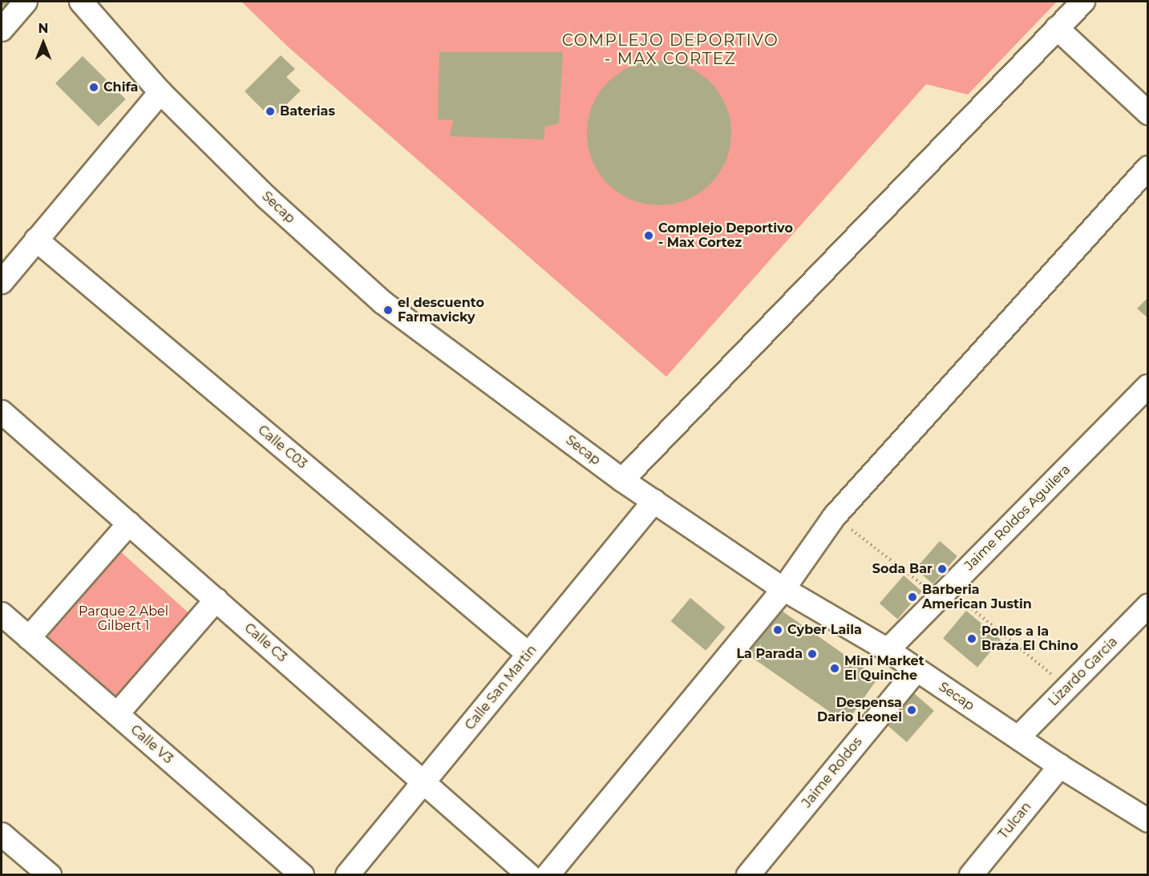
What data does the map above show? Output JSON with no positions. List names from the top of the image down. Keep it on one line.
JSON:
{"streets":{"street":["Secap","Calle C03","Jaime Roldos Aguilera","Calle C3","Lizardo Garcia","Calle San Martin","Calle V3","Jaime Roldos","Tulcan"]},"crossings":[["Secap","Jaime Roldos Aguilera"],["Secap","Lizardo Garcia"],["Secap","Calle San Martin"],["Secap","Jaime Roldos"],["Secap","Tulcan"],["Calle C03","Calle San Martin"],["Calle C3","Calle San Martin"]],"districts":["COMPLEJO DEPORTIVO - MAX CORTEZ"],"parks":["Parque 2 Abel Gilbert 1"],"places":["Chifa","Baterias","Complejo Deportivo - Max Cortez","el descuento Farmavicky","Soda Bar","Barberia American Justin","Cyber Laila","Pollos a la Braza El Chino","La Parada","Mini Market El Quinche","Despensa Dario Leonel"],"north":"top"}
